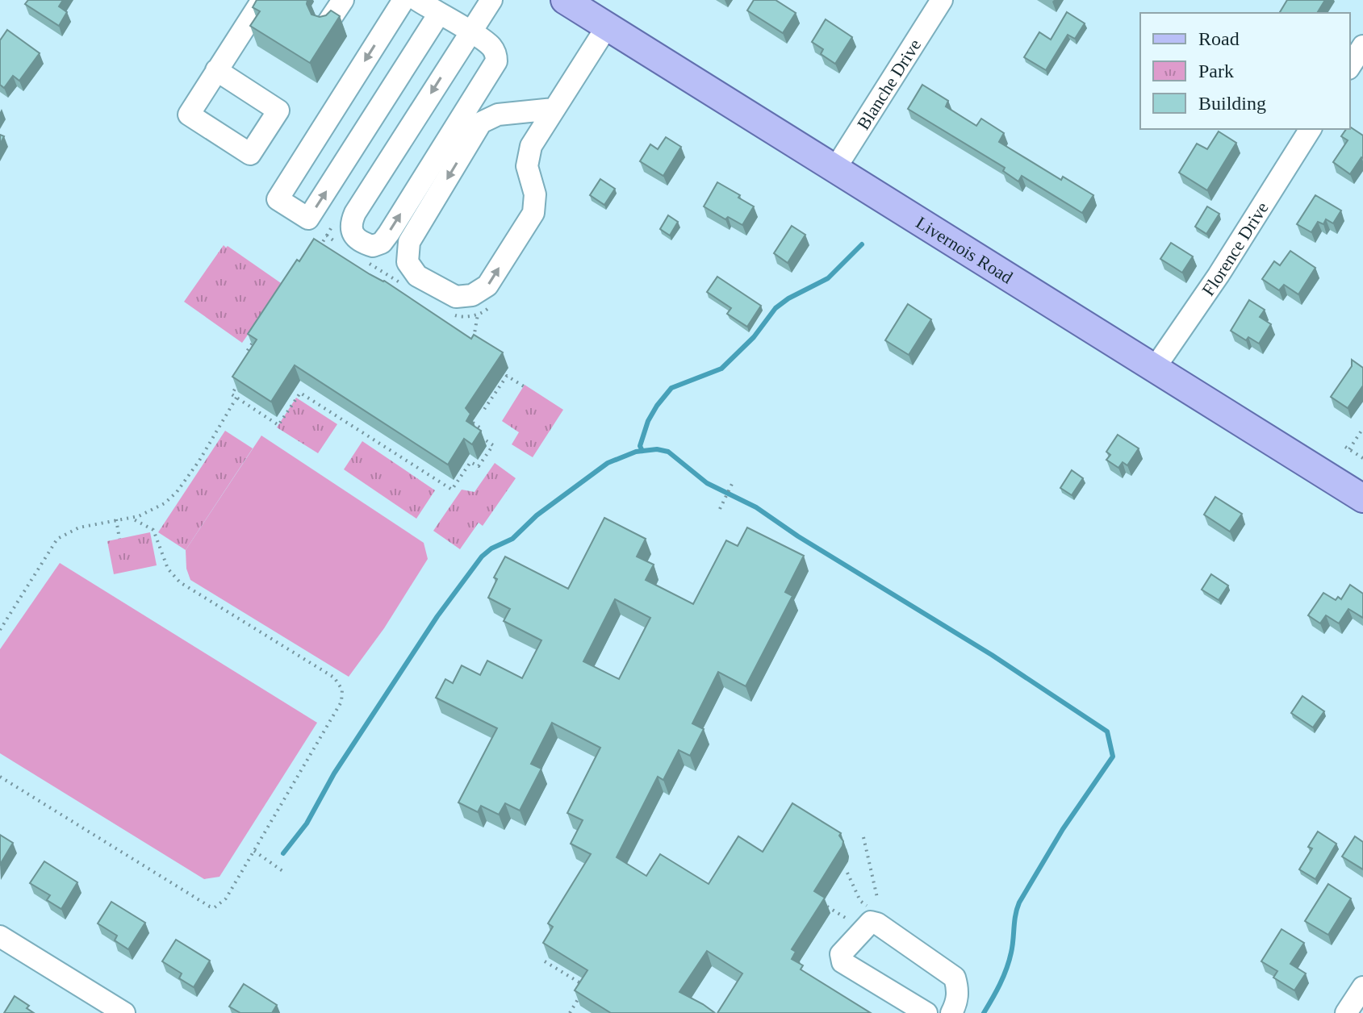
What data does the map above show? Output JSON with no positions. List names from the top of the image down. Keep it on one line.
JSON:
{"streets":{"main road":["Livernois Road"],"street":["Blanche Drive","Florence Drive"]},"crossings":[["Blanche Drive","Livernois Road"],["Florence Drive","Livernois Road"]],"legend":["Road","Park","Building"]}
